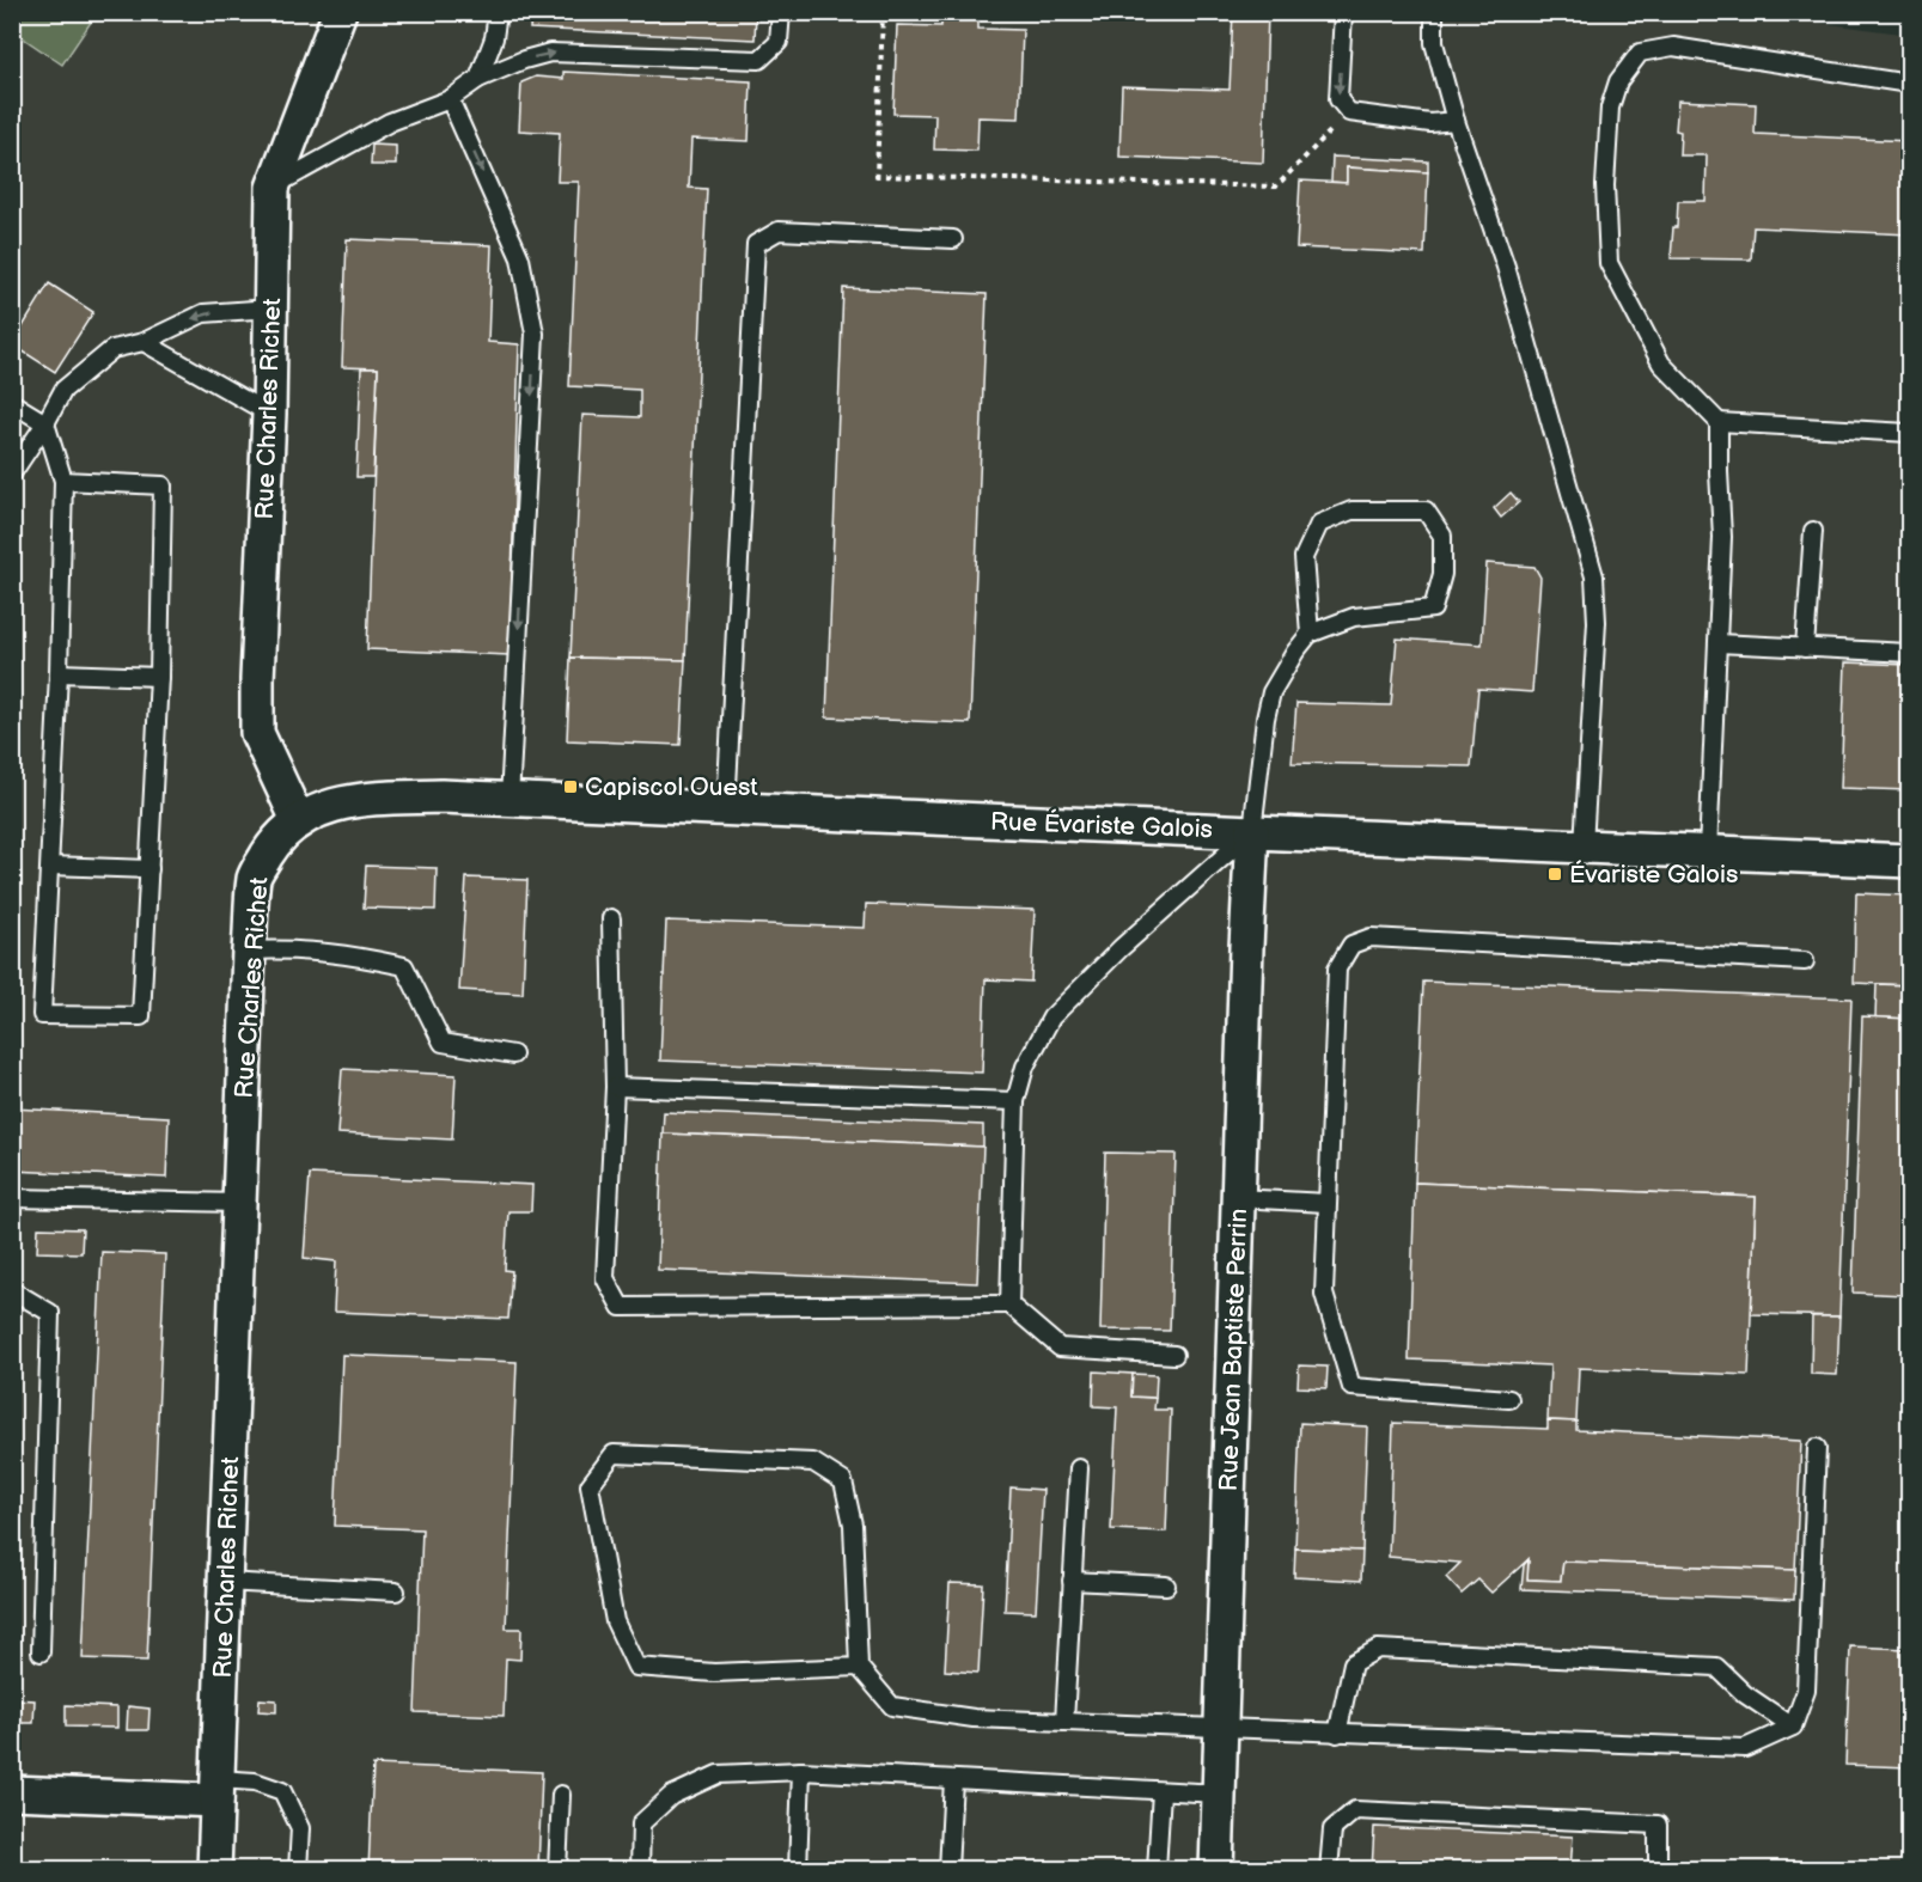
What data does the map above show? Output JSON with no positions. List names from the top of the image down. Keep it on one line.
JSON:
{"streets":{"street":["Rue Charles Richet","Rue Évariste Galois","Rue Jean Baptiste Perrin"]},"crossings":[["Rue Charles Richet","Rue Évariste Galois"],["Rue Évariste Galois","Rue Jean Baptiste Perrin"]],"places":{"transit":["Capiscol Ouest","Évariste Galois"]}}
